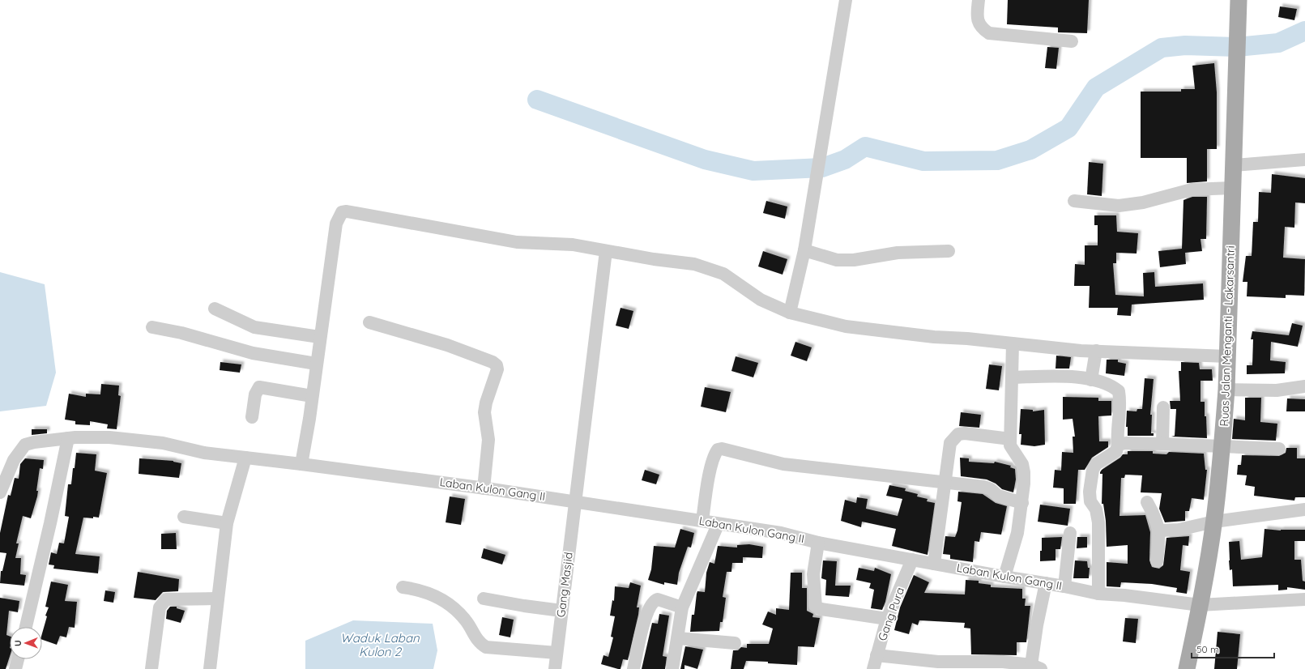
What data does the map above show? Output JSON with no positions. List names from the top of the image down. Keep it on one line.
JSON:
{"streets":{"main road":["Ruas Jalan Menganti - Lakarsantri"],"street":["Laban Kulon Gang II","Gang Masjid","Gang Pura"]},"crossings":[["Ruas Jalan Menganti - Lakarsantri","Laban Kulon Gang II"],["Laban Kulon Gang II","Gang Masjid"],["Laban Kulon Gang II","Gang Pura"]],"water":["Waduk Laban Kulon 2"],"scale_bar":"50 m","north":"left"}
